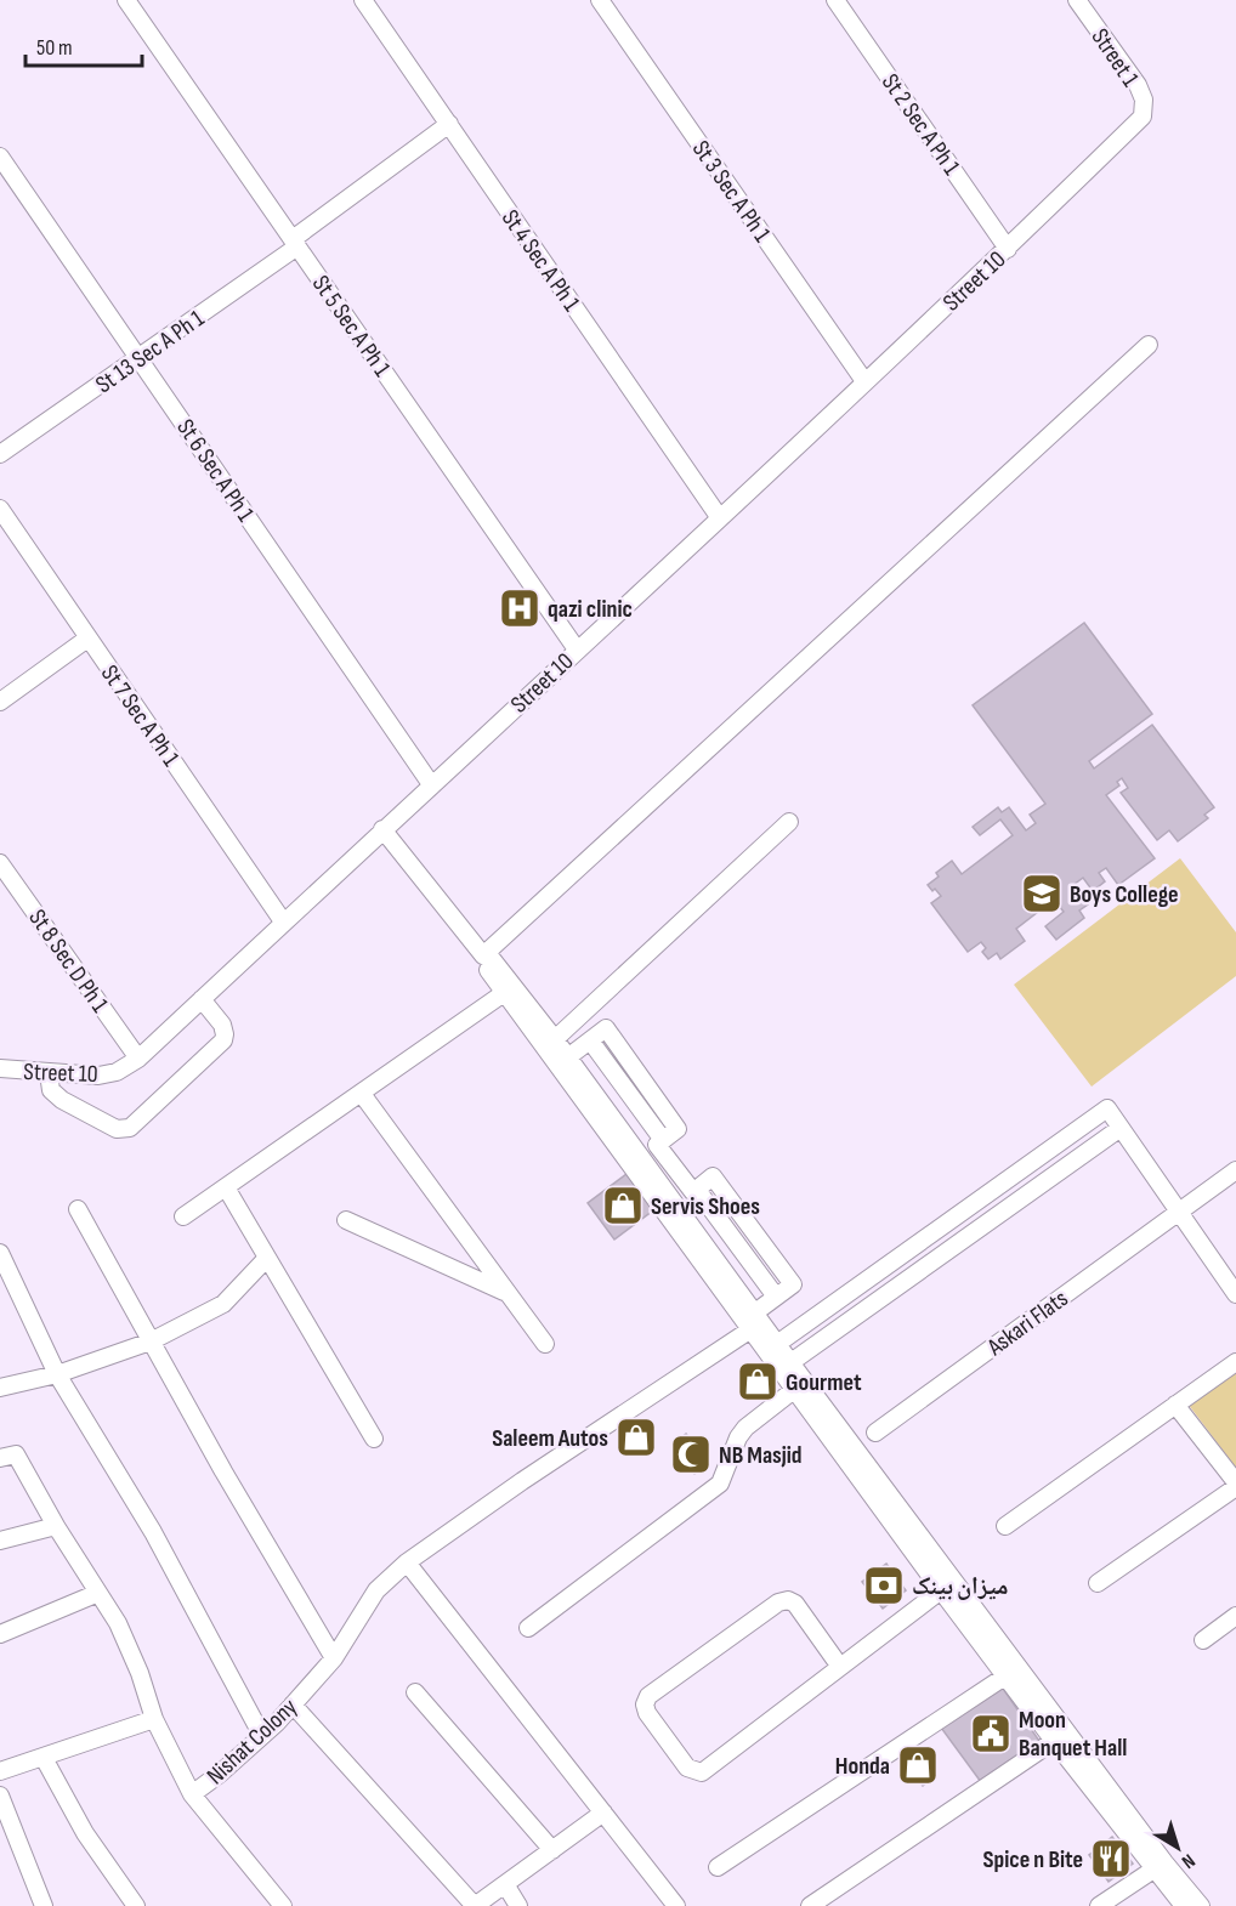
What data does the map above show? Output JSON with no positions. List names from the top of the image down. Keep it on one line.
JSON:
{"streets":{"street":["Street 1","St 2 Sec A Ph 1","St 3 Sec A Ph 1","St 4 Sec A Ph 1","Street 10","St 5 Sec A Ph 1","St 13 Sec A Ph 1","St 6 Sec A Ph 1","St 7 Sec A Ph 1","St 8 Sec D Ph 1","Askari Flats","Nishat Colony"]},"crossings":[["Street 1","Street 10"],["St 2 Sec A Ph 1","Street 10"],["St 3 Sec A Ph 1","Street 10"],["St 4 Sec A Ph 1","Street 10"],["St 4 Sec A Ph 1","St 13 Sec A Ph 1"],["Street 10","St 5 Sec A Ph 1"],["Street 10","St 6 Sec A Ph 1"],["Street 10","St 7 Sec A Ph 1"],["Street 10","St 8 Sec D Ph 1"],["St 5 Sec A Ph 1","St 13 Sec A Ph 1"],["St 13 Sec A Ph 1","St 6 Sec A Ph 1"]],"places":{"hospital":["qazi clinic"],"school or university":["Boys College"],"shop":["Servis Shoes","Gourmet","Saleem Autos","Honda"],"mosque":["NB Masjid"],"bank":["میزان بینک"],"public building":["Moon Banquet Hall"],"restaurant":["Spice n Bite"]},"scale_bar":"50 m","north":"bottom right"}
